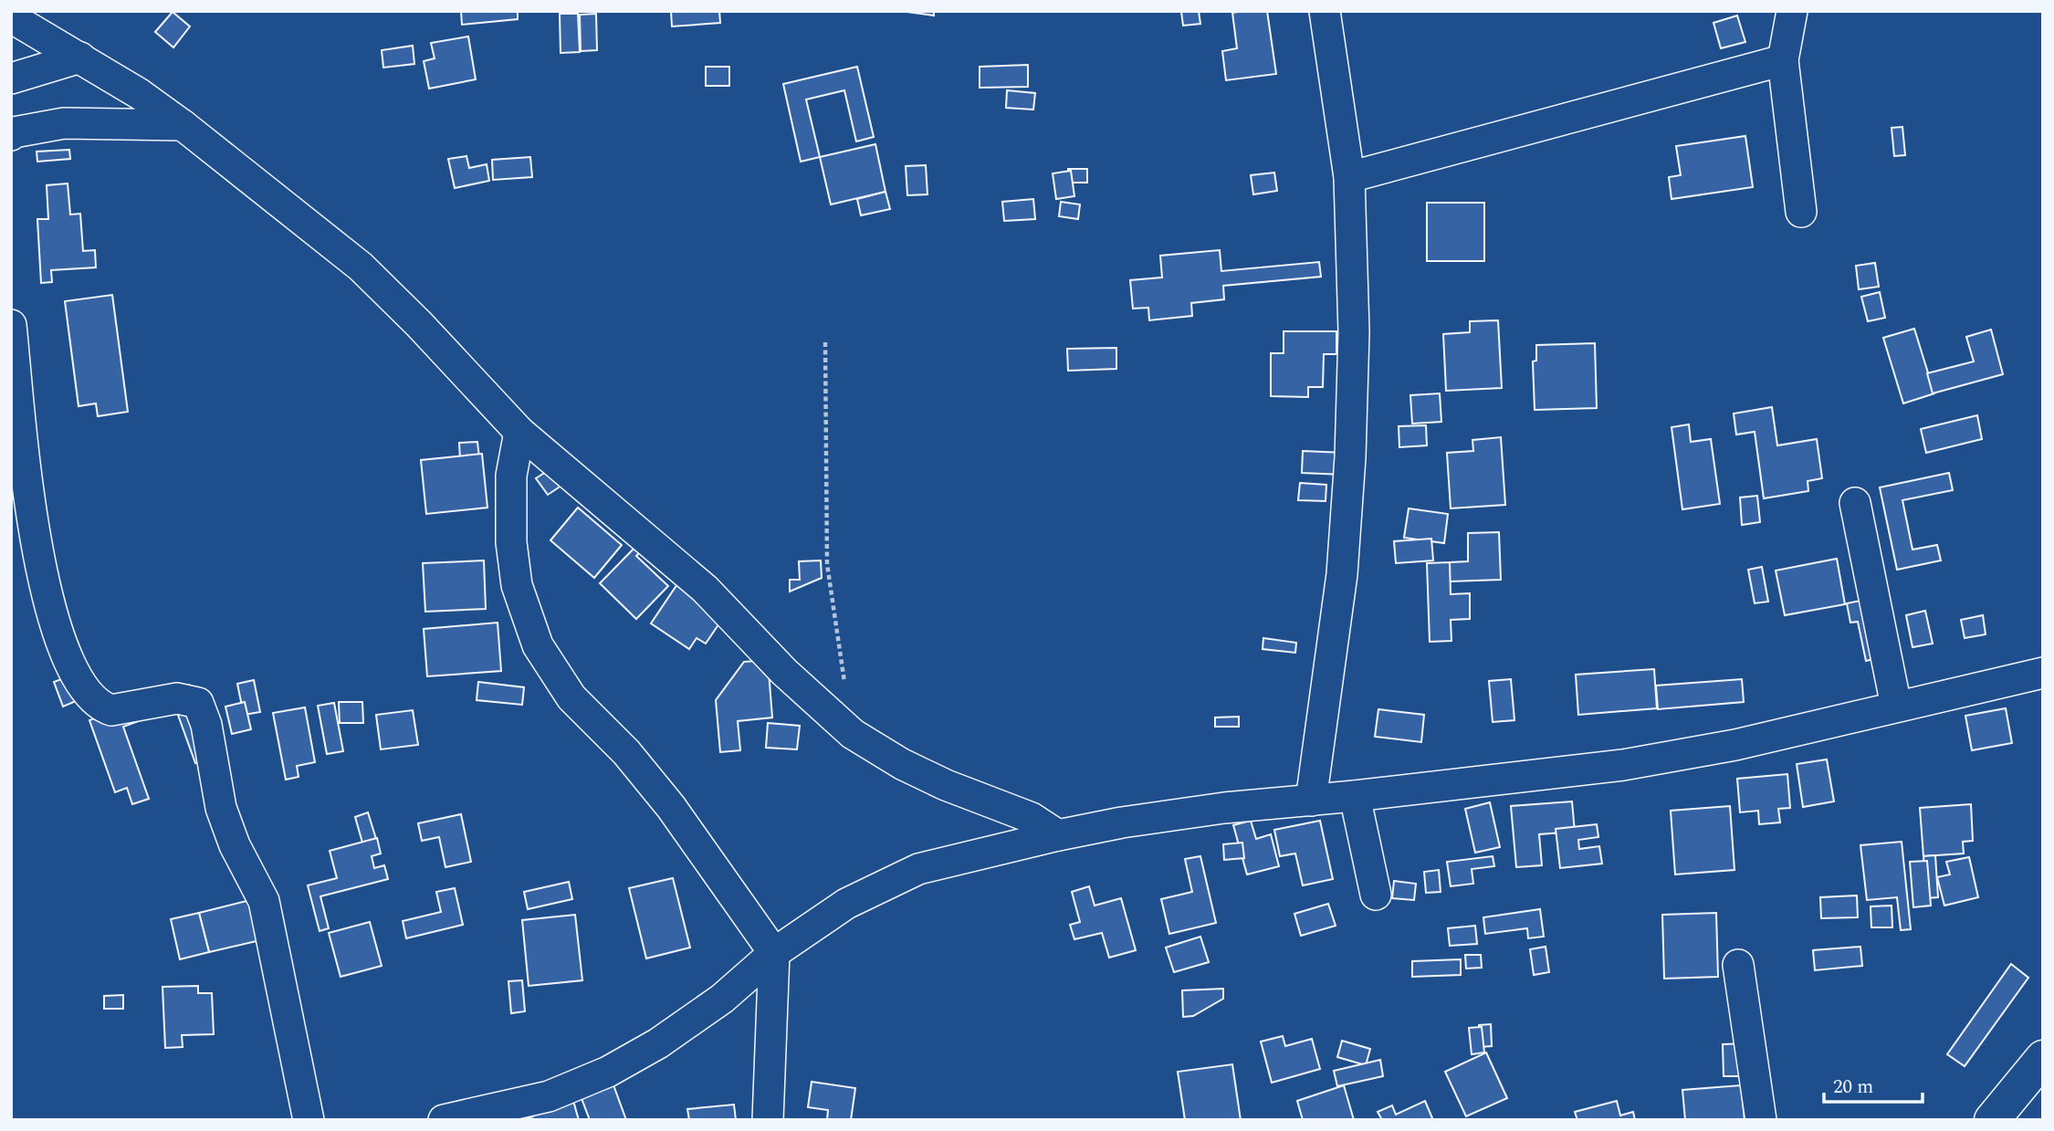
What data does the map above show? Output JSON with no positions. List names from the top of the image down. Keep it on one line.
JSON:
{"scale_bar":"20 m"}
